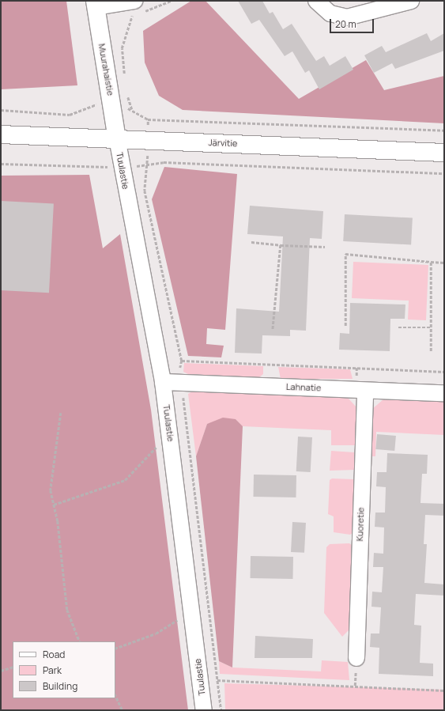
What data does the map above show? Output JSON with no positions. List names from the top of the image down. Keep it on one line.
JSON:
{"streets":{"street":["Muurahaistie","Järvitie","Tuulastie","Lahnatie","Kuoretie"]},"crossings":[["Muurahaistie","Järvitie"],["Muurahaistie","Tuulastie"],["Järvitie","Tuulastie"],["Tuulastie","Lahnatie"],["Lahnatie","Kuoretie"]],"legend":["Road","Park","Building"],"scale_bar":"20 m"}
